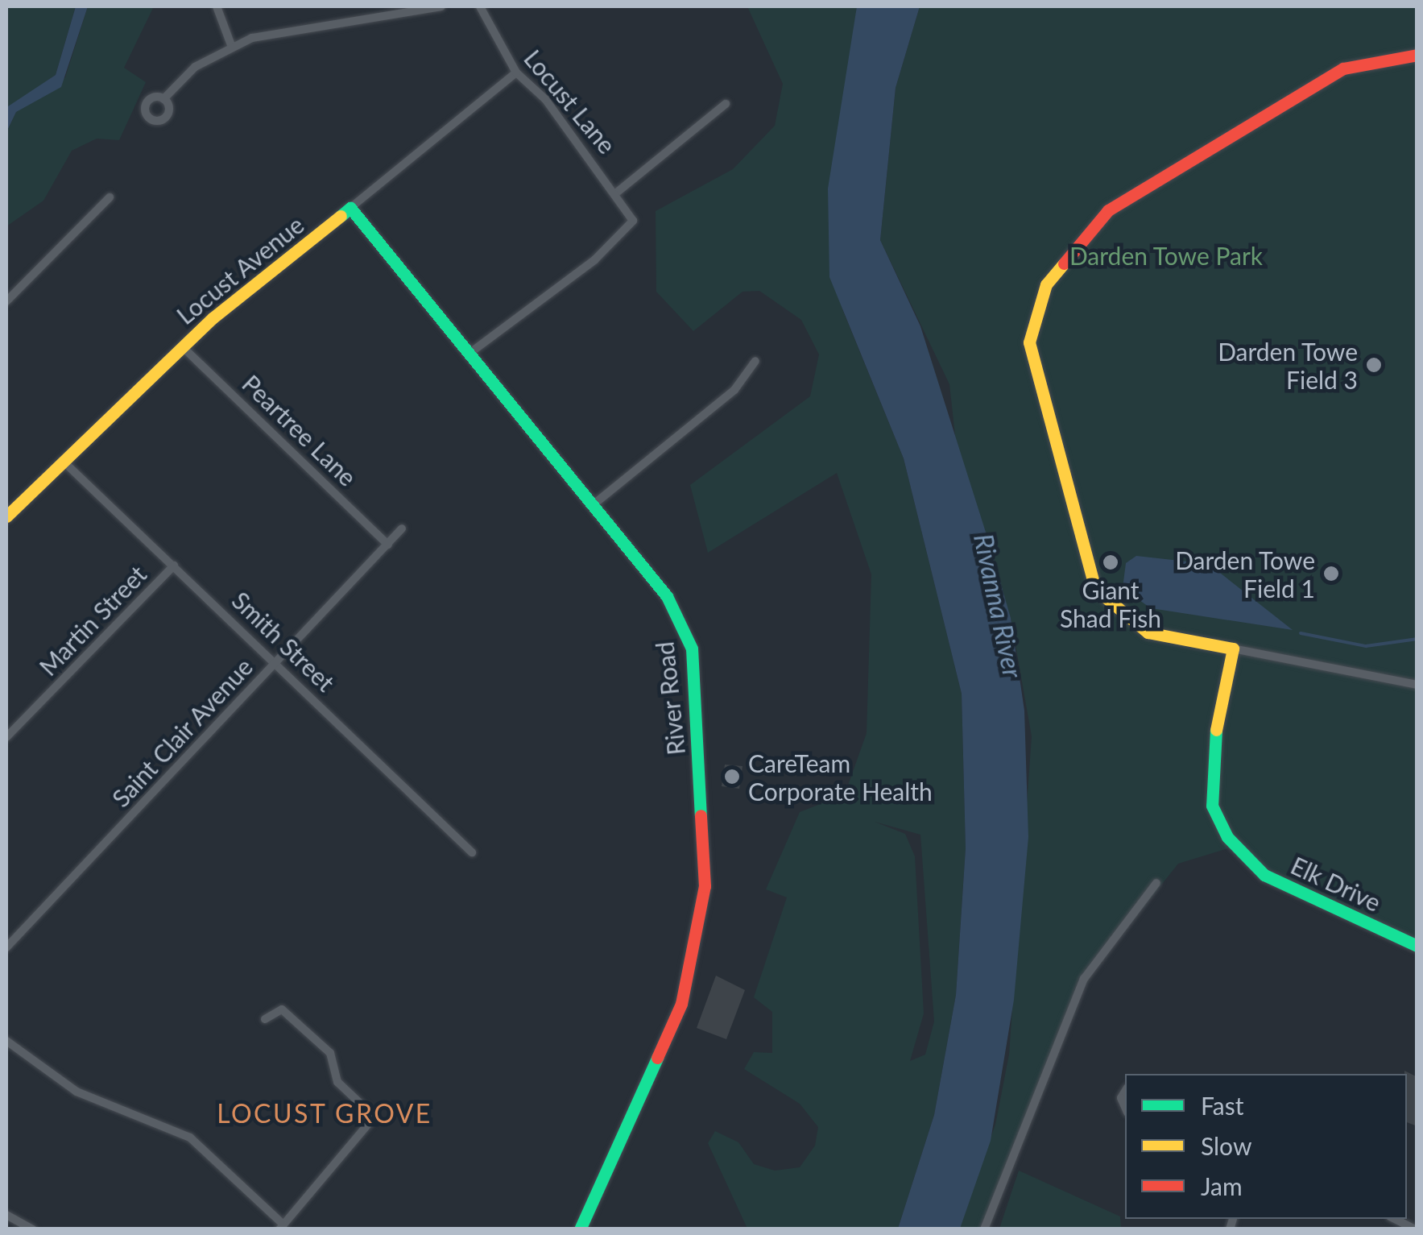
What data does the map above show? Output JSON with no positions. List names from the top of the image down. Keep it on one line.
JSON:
{"streets":{"street":["Locust Lane","Locust Avenue","Peartree Lane","Martin Street","Smith Street","River Road","Saint Clair Avenue","Elk Drive"]},"crossings":[["Locust Lane","Locust Avenue"],["Locust Lane","River Road"],["Locust Avenue","Peartree Lane"],["Locust Avenue","Smith Street"],["Locust Avenue","River Road"],["Peartree Lane","Saint Clair Avenue"],["Martin Street","Smith Street"],["Smith Street","Saint Clair Avenue"]],"districts":["LOCUST GROVE"],"water":["Rivanna River"],"parks":["Darden Towe Park"],"places":["Darden Towe Field 3","Giant Shad Fish","Darden Towe Field 1","CareTeam Corporate Health"],"legend":["Fast","Slow","Jam"]}
